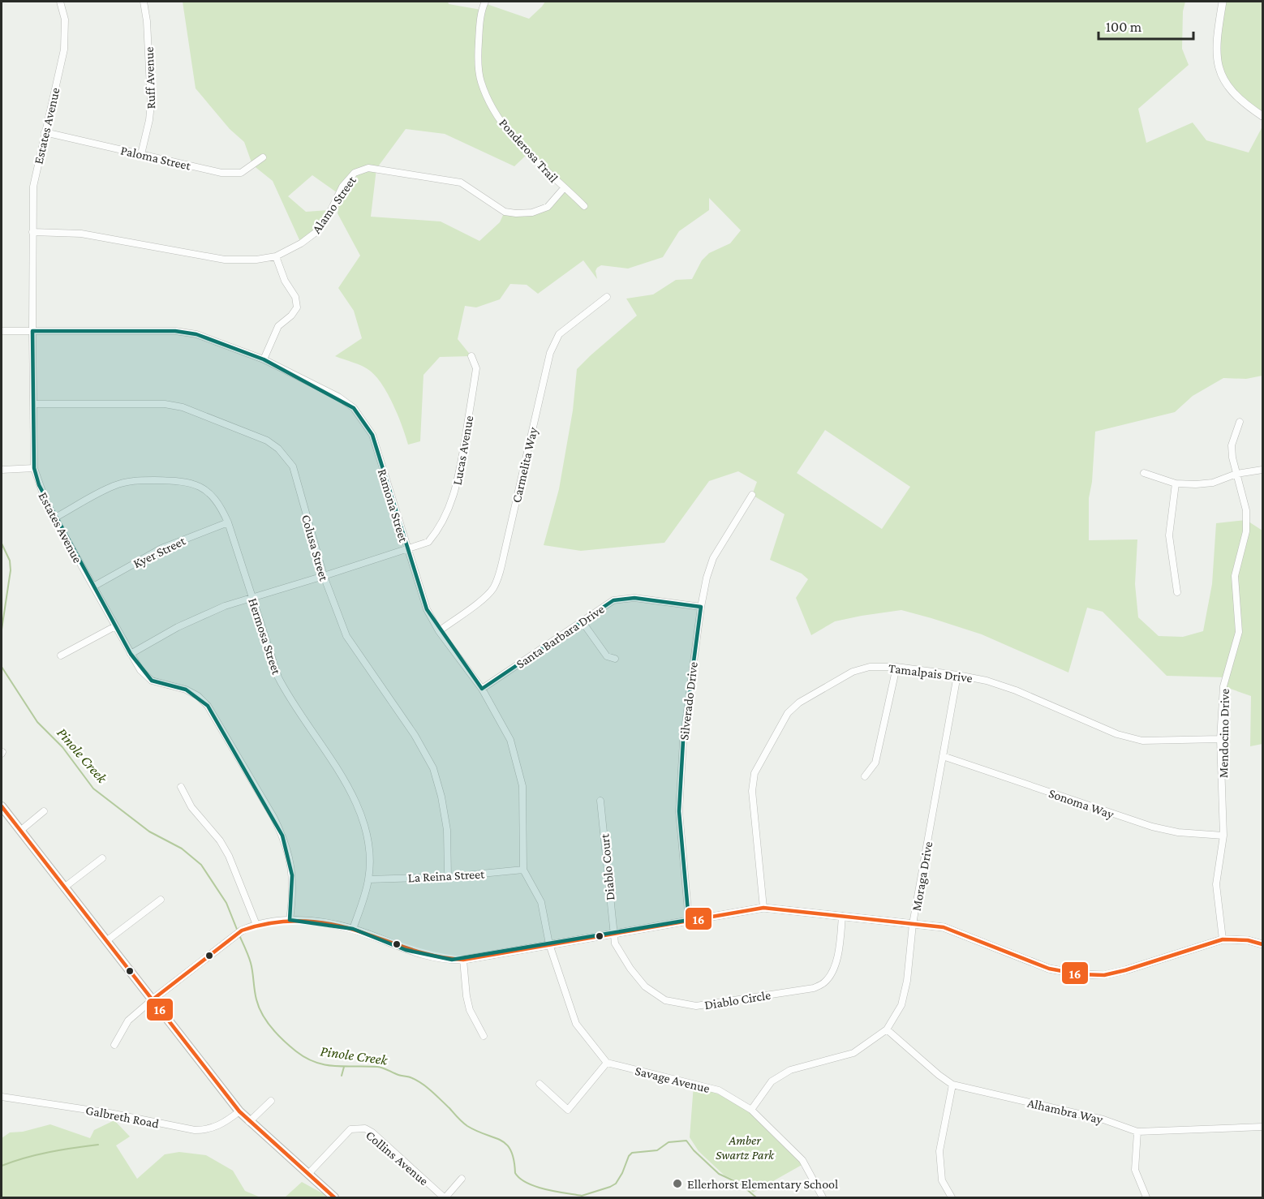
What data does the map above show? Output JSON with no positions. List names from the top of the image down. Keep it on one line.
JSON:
{"streets":{"street":["Ruff Avenue","Estates Avenue","Ponderosa Trail","Paloma Street","Alamo Street","Lucas Avenue","Carmelita Way","Ramona Street","Colusa Street","Kyer Street","Hermosa Street","Santa Barbara Drive","Tamalpais Drive","Silverado Drive","Mendocino Drive","Sonoma Way","Diablo Court","La Reina Street","Moraga Drive","Diablo Circle","Savage Avenue","Alhambra Way","Galbreth Road","Collins Avenue"]},"crossings":[["Ruff Avenue","Paloma Street"],["Estates Avenue","Paloma Street"],["Estates Avenue","Alamo Street"],["Estates Avenue","Lucas Avenue"],["Estates Avenue","Ramona Street"],["Estates Avenue","Colusa Street"],["Estates Avenue","Kyer Street"],["Estates Avenue","Hermosa Street"],["Ponderosa Trail","Alamo Street"],["Lucas Avenue","Ramona Street"],["Lucas Avenue","Colusa Street"],["Lucas Avenue","Hermosa Street"],["Carmelita Way","Ramona Street"],["Ramona Street","Santa Barbara Drive"],["Ramona Street","La Reina Street"],["Colusa Street","La Reina Street"],["Kyer Street","Hermosa Street"],["Hermosa Street","La Reina Street"],["Santa Barbara Drive","Silverado Drive"],["Tamalpais Drive","Mendocino Drive"],["Tamalpais Drive","Moraga Drive"],["Mendocino Drive","Sonoma Way"],["Sonoma Way","Moraga Drive"],["Diablo Court","Diablo Circle"],["Moraga Drive","Savage Avenue"],["Moraga Drive","Alhambra Way"]],"water":["Pinole Creek"],"parks":["Amber Swartz Park"],"places":["Ellerhorst Elementary School"],"lines":["transit line 16"],"scale_bar":"100 m"}
